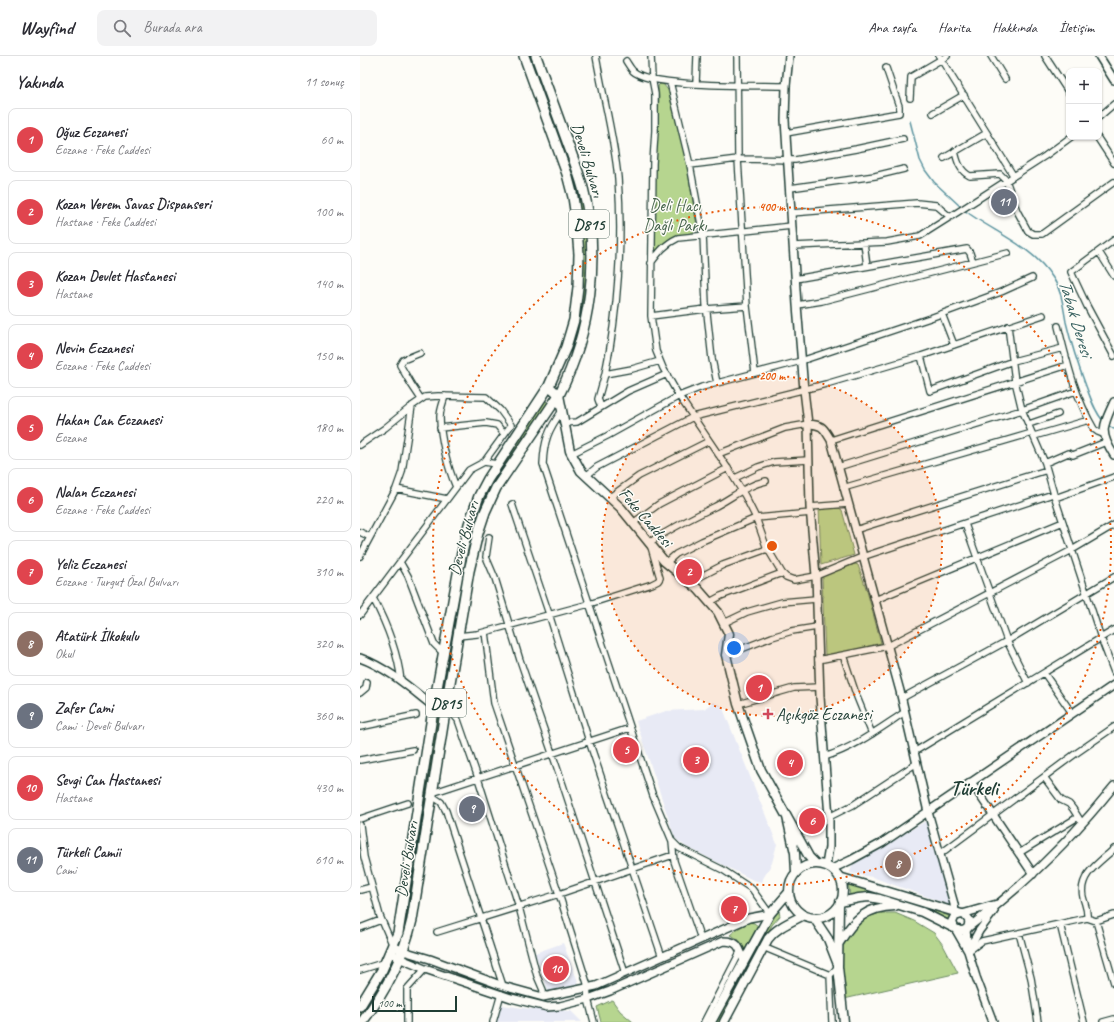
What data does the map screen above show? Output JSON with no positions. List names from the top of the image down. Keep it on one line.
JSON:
{"streets":{"highway":["Develi Bulvarı","D815"],"main road":["Feke Caddesi"]},"crossings":[["Develi Bulvarı","Feke Caddesi"]],"districts":["Türkeli"],"water":["Tabak Deresi"],"parks":["Deli Hacı Dağlı Parkı"],"places":{"health":["Açıkgöz Eczanesi"]},"scale_bar":"100 m","page":{"header":"Wayfind","search":"Burada ara","nav":["Ana sayfa","Harita","Hakkında","İletişim"],"heading":["Yakında","11 sonuç"],"map_buttons":["+","−"],"list":[{"mark":"1","name":"Oğuz Eczanesi","note":"Eczane · Feke Caddesi","value":"60 m"},{"mark":"2","name":"Kozan Verem Savas Dispanseri","note":"Hastane · Feke Caddesi","value":"100 m"},{"mark":"3","name":"Kozan Devlet Hastanesi","note":"Hastane","value":"140 m"},{"mark":"4","name":"Nevin Eczanesi","note":"Eczane · Feke Caddesi","value":"150 m"},{"mark":"5","name":"Hakan Can Eczanesi","note":"Eczane","value":"180 m"},{"mark":"6","name":"Nalan Eczanesi","note":"Eczane · Feke Caddesi","value":"220 m"},{"mark":"7","name":"Yeliz Eczanesi","note":"Eczane · Turgut Özal Bulvarı","value":"310 m"},{"mark":"8","name":"Atatürk İlkokulu","note":"Okul","value":"320 m"},{"mark":"9","name":"Zafer Cami","note":"Cami · Develi Bulvarı","value":"360 m"},{"mark":"10","name":"Sevgi Can Hastanesi","note":"Hastane","value":"430 m"},{"mark":"11","name":"Türkeli Camii","note":"Cami","value":"610 m"}],"pins":["11","2","1","5","3","4","9","6","8","7","10"],"scale":"100 m"},"rings":["400 m","200 m"]}
